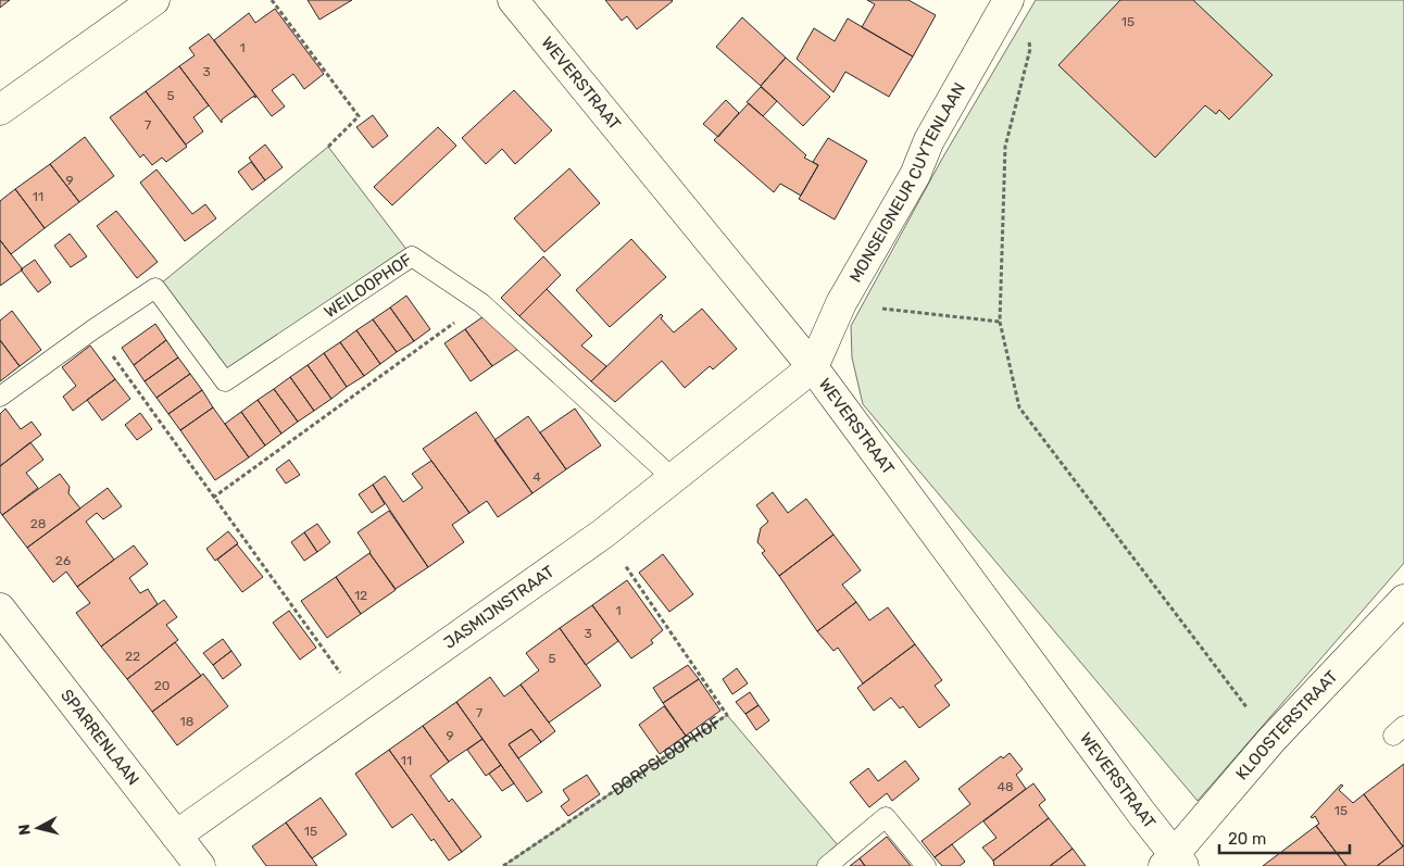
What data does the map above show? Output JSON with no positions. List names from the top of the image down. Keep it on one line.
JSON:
{"streets":{"street":["WEVERSTRAAT","MONSEIGNEUR CUYTENLAAN","JASMIJNSTRAAT","KLOOSTERSTRAAT","SPARRENLAAN"],"lane":["WEILOOPHOF"],"path":["DORPSLOOPHOF"]},"crossings":[["WEVERSTRAAT","MONSEIGNEUR CUYTENLAAN"],["WEVERSTRAAT","JASMIJNSTRAAT"],["WEVERSTRAAT","KLOOSTERSTRAAT"],["MONSEIGNEUR CUYTENLAAN","JASMIJNSTRAAT"],["WEILOOPHOF","JASMIJNSTRAAT"],["JASMIJNSTRAAT","SPARRENLAAN"],["JASMIJNSTRAAT","DORPSLOOPHOF"]],"house_numbers":["15","1","3","5","7","9","11","4","28","26","12","1","3","22","5","20","7","18","9","11","48","15","15"],"scale_bar":"20 m","north":"left"}
